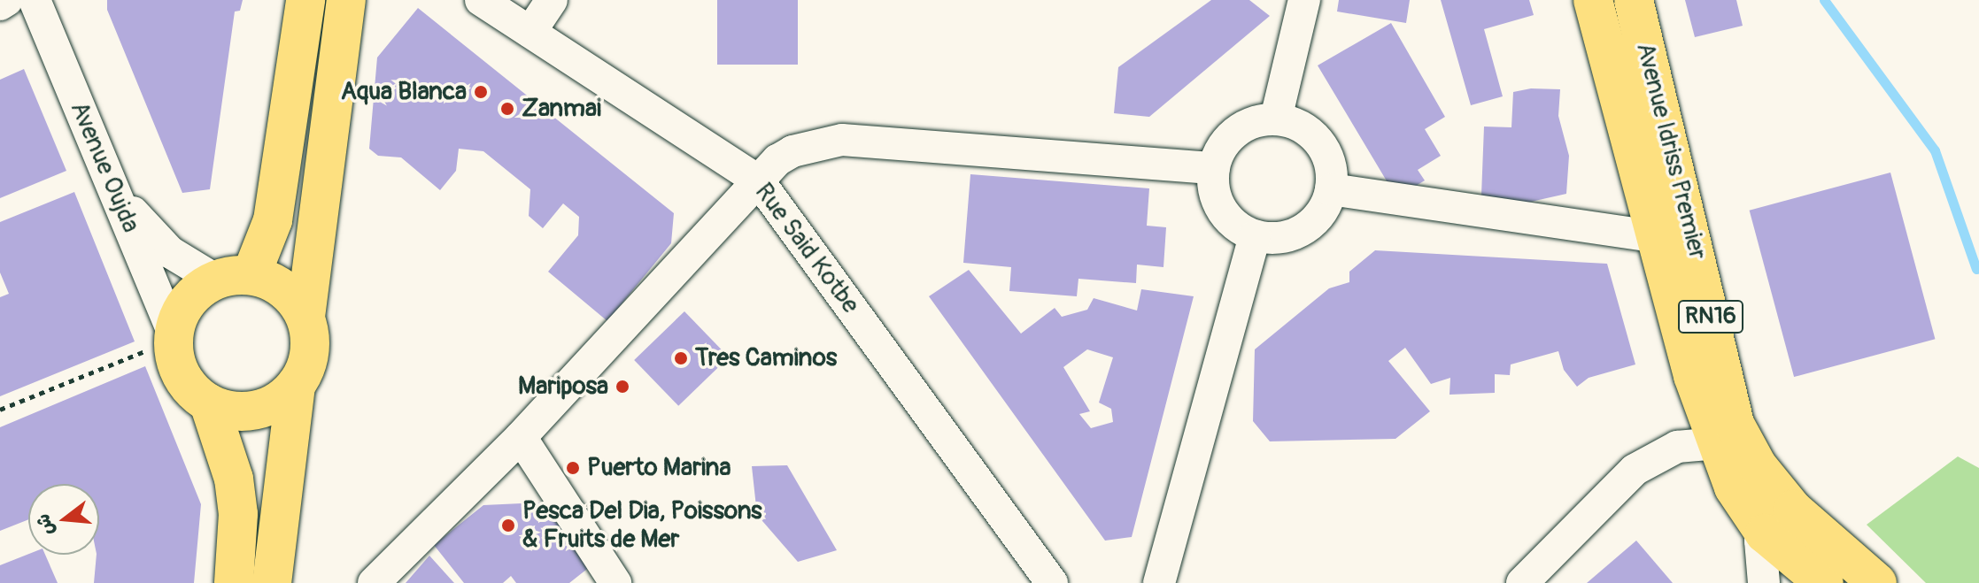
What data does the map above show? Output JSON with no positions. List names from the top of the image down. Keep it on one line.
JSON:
{"streets":{"main road":["Avenue Idriss Premier","RN16"],"street":["Avenue Oujda","Rue Said Kotbe"]},"places":["Aqua Blanca","Zanmai","Tres Caminos","Mariposa","Puerto Marina","Pesca Del Dia, Poissons & Fruits de Mer"],"north":"left"}
